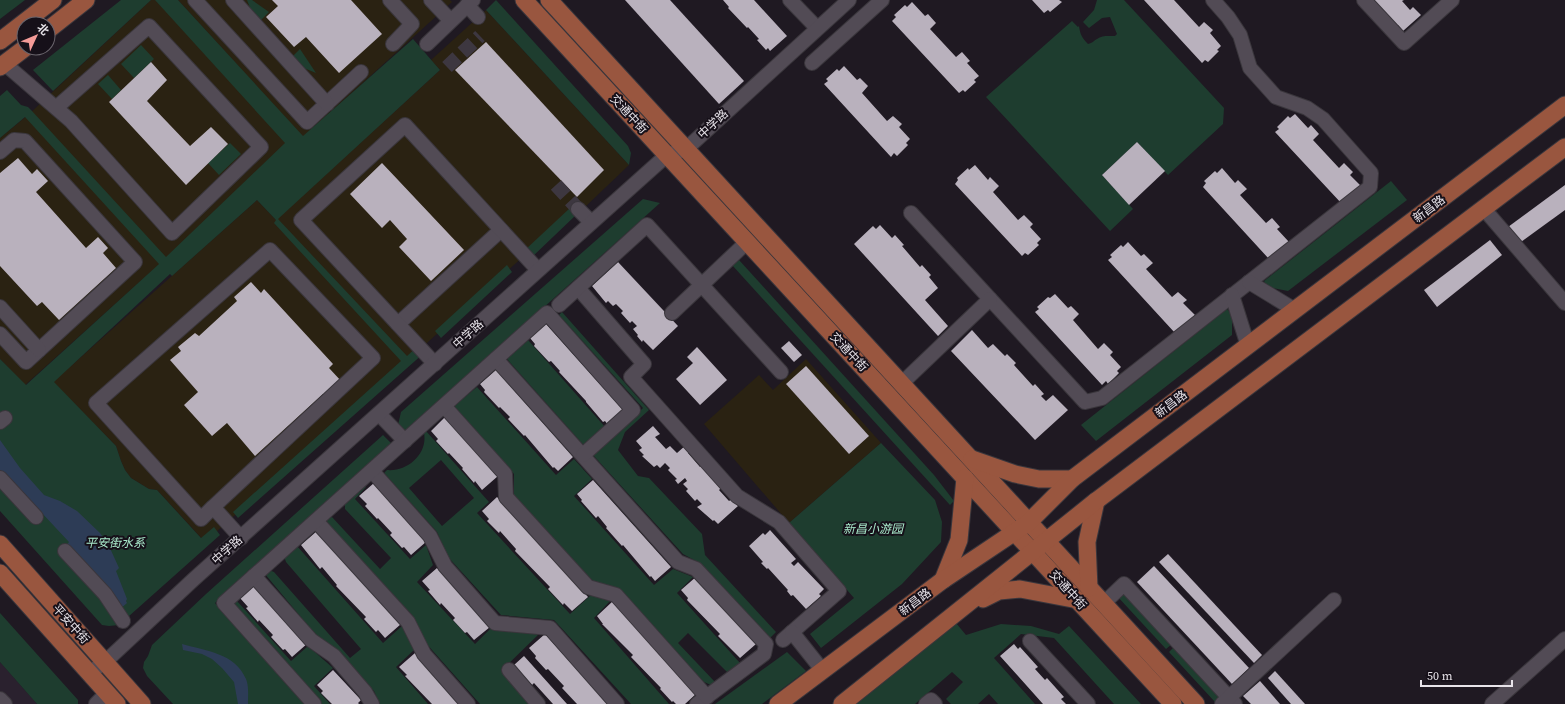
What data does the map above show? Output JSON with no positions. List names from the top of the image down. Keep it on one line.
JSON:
{"streets":{"main road":["交通中街","新昌路","平安中街"],"street":["中学路"]},"crossings":[["交通中街","中学路"],["交通中街","新昌路"],["中学路","平安中街"]],"parks":["新昌小游园","平安街水系"],"scale_bar":"50 m","north":"top right"}
